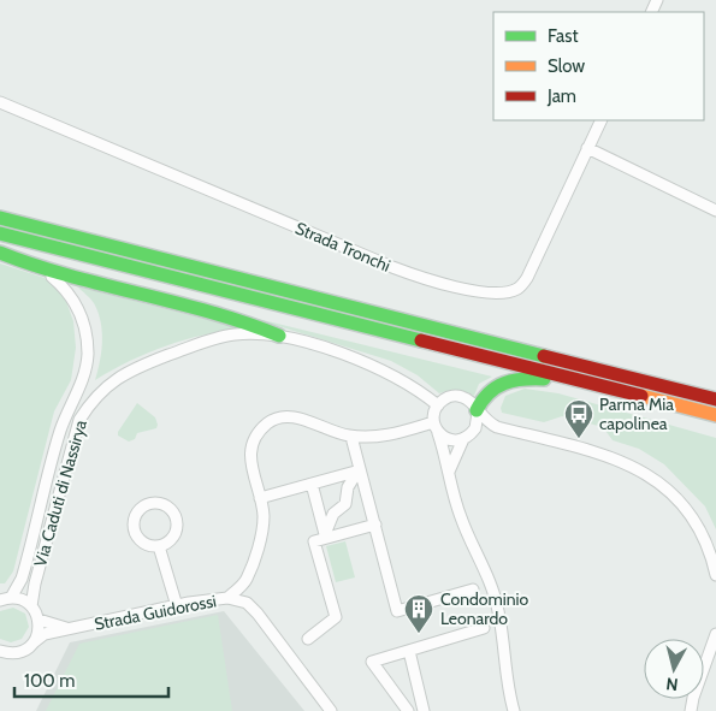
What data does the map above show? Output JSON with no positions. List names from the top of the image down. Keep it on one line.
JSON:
{"streets":{"street":["Strada Tronchi","Via Caduti di Nassirya","Strada Guidorossi"]},"places":{"bus stop":["Parma Mia capolinea"],"building":["Condominio Leonardo"]},"legend":["Fast","Slow","Jam"],"scale_bar":"100 m","north":"bottom"}
